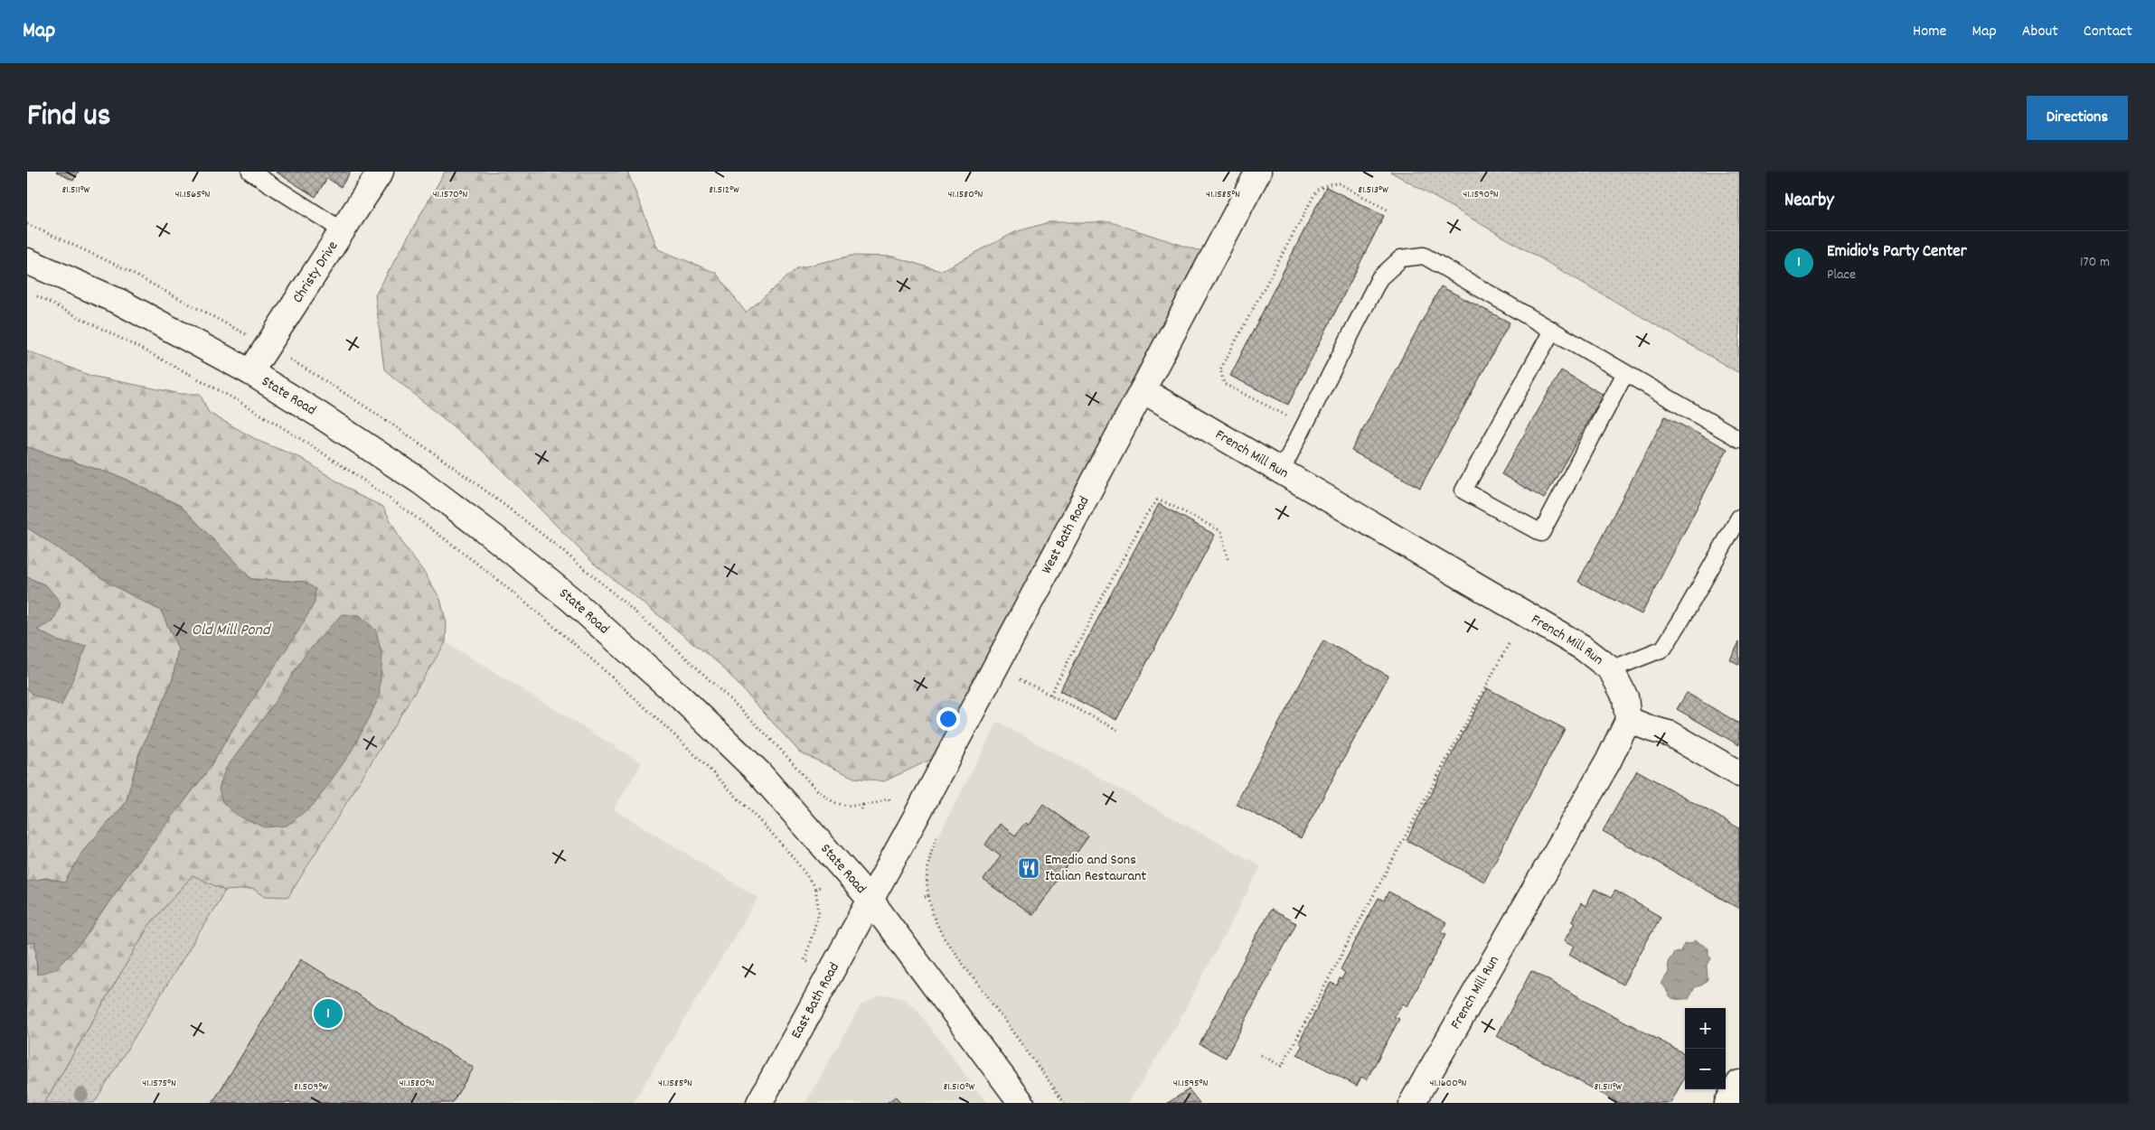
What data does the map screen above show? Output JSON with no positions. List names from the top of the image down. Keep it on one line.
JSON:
{"streets":{"street":["Christy Drive","State Road","French Mill Run","West Bath Road","East Bath Road"]},"crossings":[["Christy Drive","State Road"],["State Road","West Bath Road"],["State Road","East Bath Road"],["French Mill Run","West Bath Road"],["West Bath Road","East Bath Road"]],"water":["Old Mill Pond"],"places":{"restaurant":["Emedio and Sons Italian Restaurant"]},"page":{"header":"Map","nav":["Home","Map","About","Contact"],"title":"Find us","buttons":"Directions","heading":"Nearby","list":[{"mark":"1","name":"Emidio's Party Center","note":"Place","value":"170 m"}],"pins":"1","map_buttons":["+","−"]},"coordinates":["81.511°W","81.512°W","81.513°W","41.1565°N","41.1570°N","41.1580°N","41.1585°N","41.1590°N","41.1575°N","41.1595°N","41.1600°N","81.509°W","81.510°W"]}
